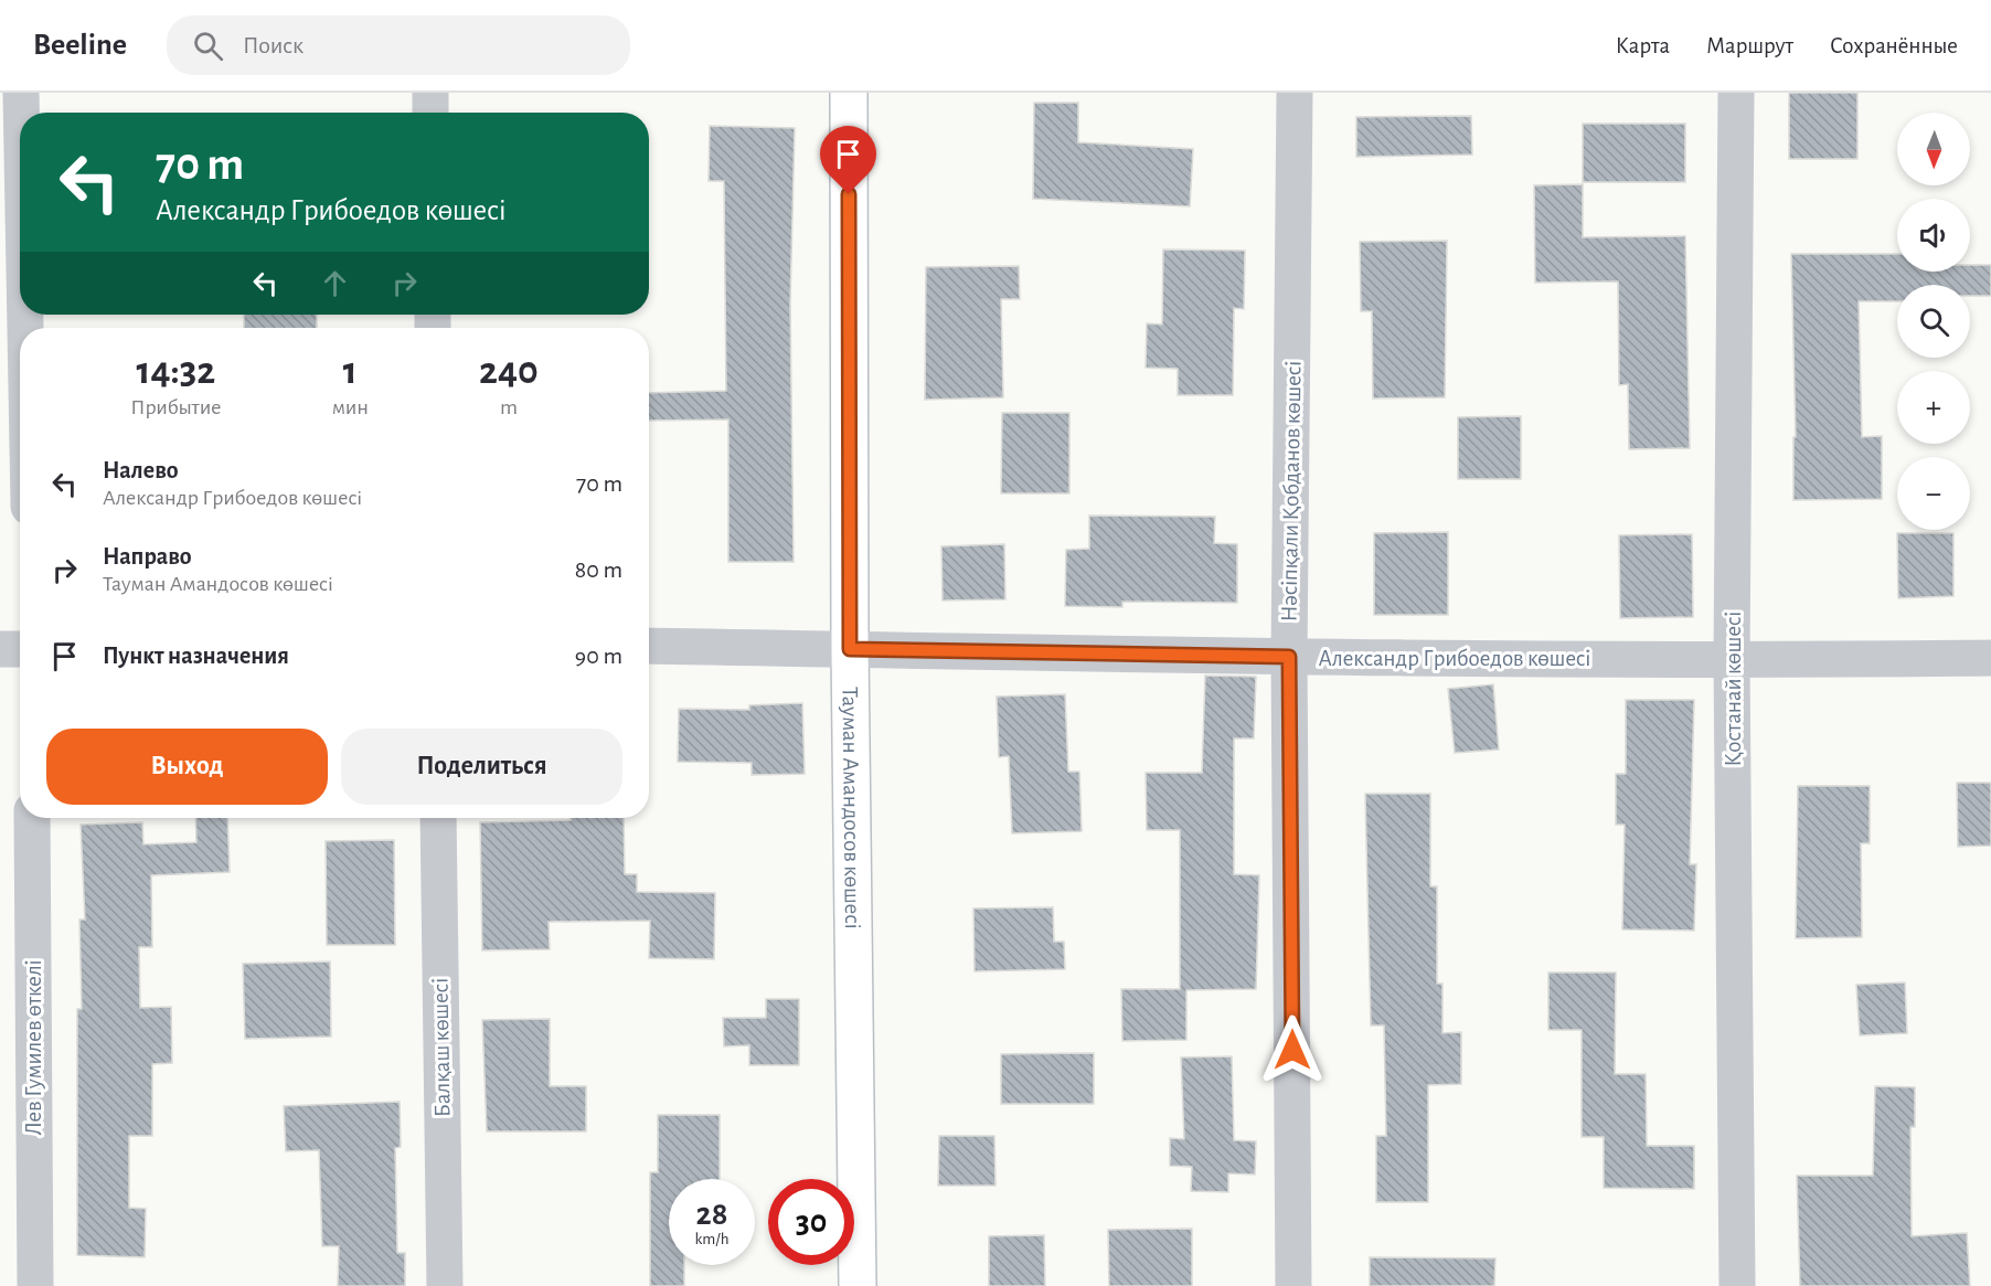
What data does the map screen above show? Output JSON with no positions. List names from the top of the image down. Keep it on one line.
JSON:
{"streets":{"main road":["Тауман Амандосов көшесі"],"street":["Нәсіпқали Қобданов көшесі","Александр Грибоедов көшесі","Қостанай көшесі","Лев Гумилев өткелі","Балқаш көшесі"]},"crossings":[["Нәсіпқали Қобданов көшесі","Александр Грибоедов көшесі"],["Александр Грибоедов көшесі","Қостанай көшесі"],["Александр Грибоедов көшесі","Тауман Амандосов көшесі"]],"north":"bottom","page":{"header":"Beeline","search":"Поиск","nav":["Карта","Маршрут","Сохранённые"],"map_buttons":["+","−"],"turn":["70 m","Александр Грибоедов көшесі"],"eta":["14:32","Прибытие","1","мин","240","m"],"list":[{"name":"Налево","note":"Александр Грибоедов көшесі","value":"70 m"},{"name":"Направо","note":"Тауман Амандосов көшесі","value":"80 m"},{"name":"Пункт назначения","value":"90 m"}],"buttons":["Выход","Поделиться"],"speed":"28 km/h","limit":"30"}}
